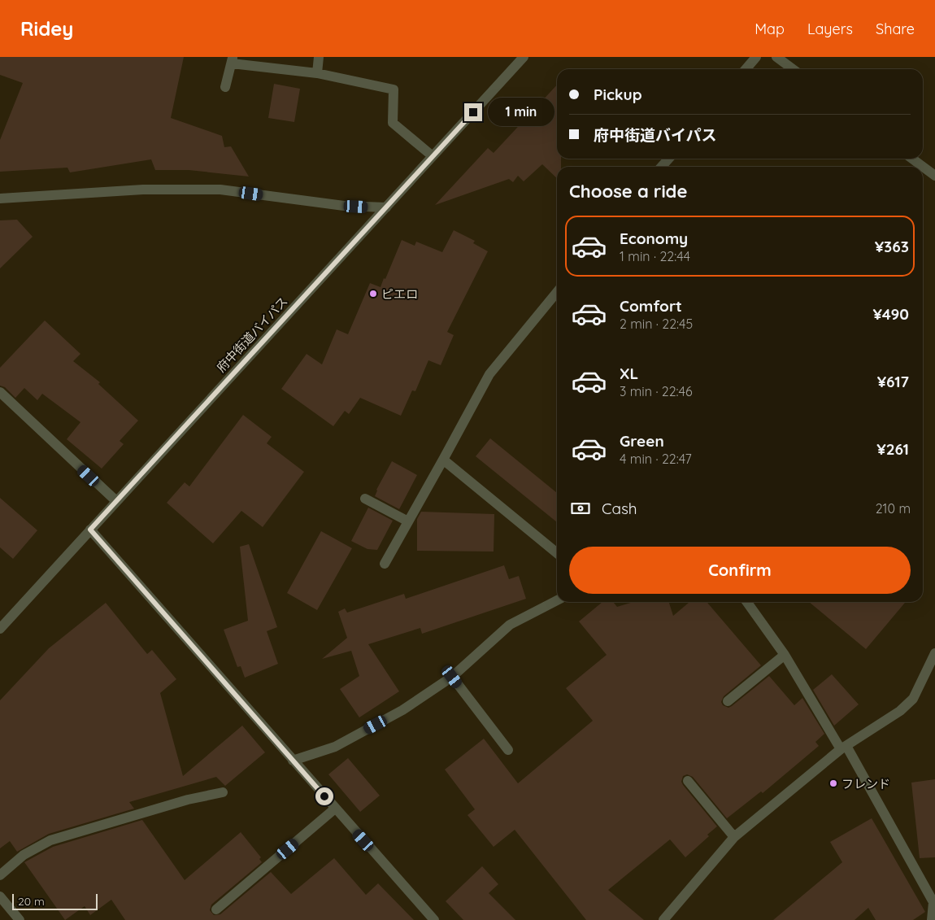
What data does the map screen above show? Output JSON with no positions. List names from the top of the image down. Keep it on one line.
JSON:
{"streets":{"street":["府中街道バイパス"]},"places":["ピエロ","フレンド"],"scale_bar":"20 m","page":{"header":"Ridey","nav":["Map","Layers","Share"],"banner":["Pickup","府中街道バイパス"],"bubble":"1 min","heading":"Choose a ride","list":[{"name":"Economy","note":"1 min · 22:44","value":"¥363"},{"name":"Comfort","note":"2 min · 22:45","value":"¥490"},{"name":"XL","note":"3 min · 22:46","value":"¥617"},{"name":"Green","note":"4 min · 22:47","value":"¥261"}],"pay":["Cash","210 m"],"buttons":"Confirm","scale":"20 m"}}
